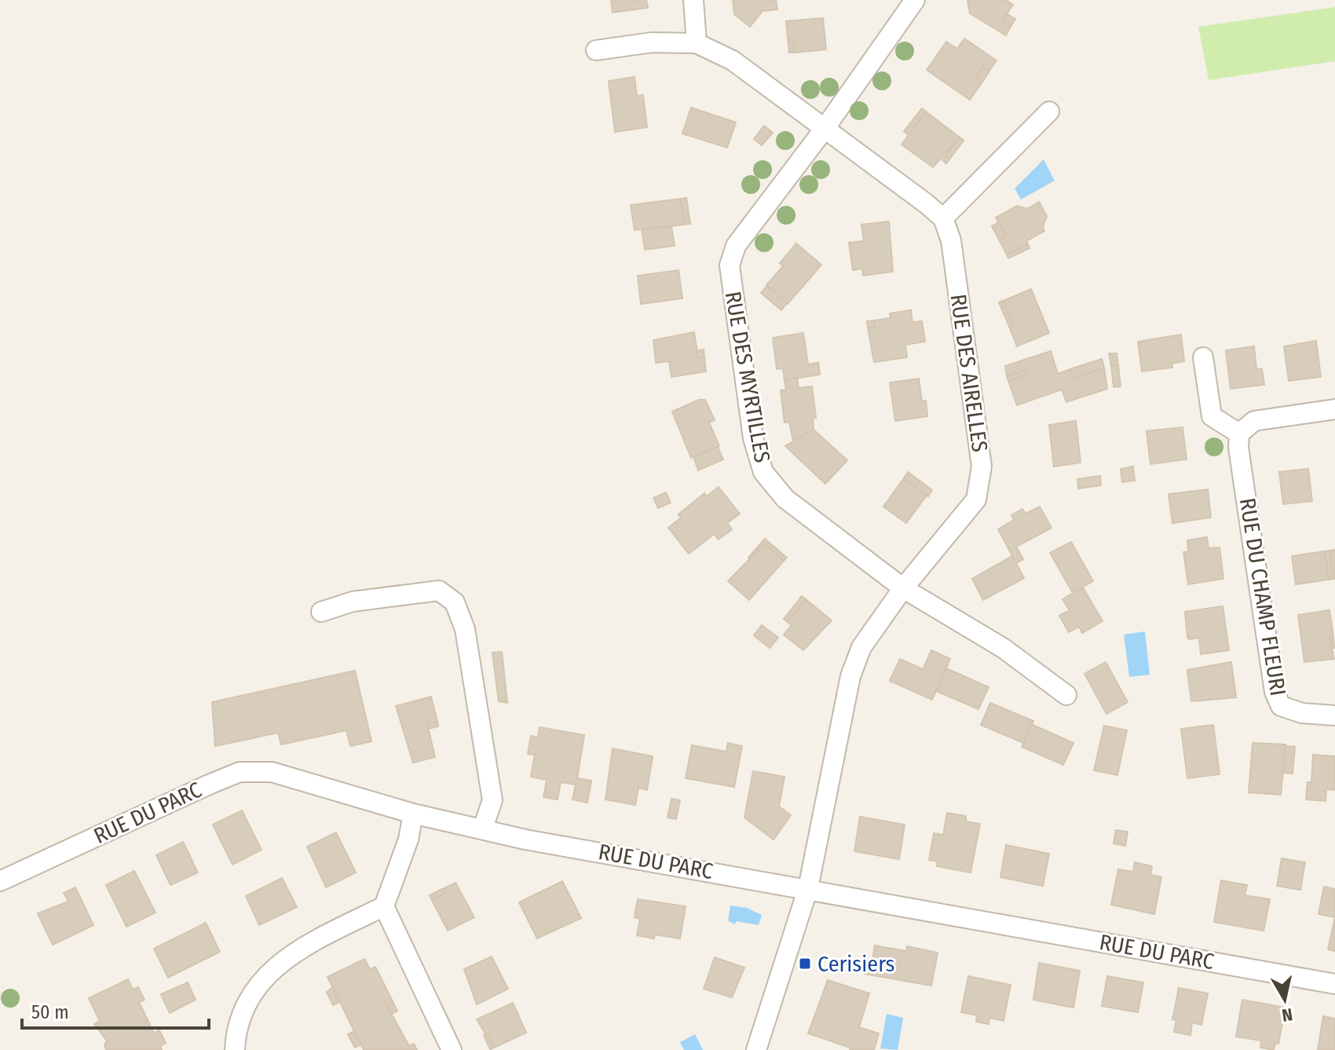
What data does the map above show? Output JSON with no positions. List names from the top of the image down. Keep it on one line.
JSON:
{"streets":{"street":["RUE DES AIRELLES","RUE DES MYRTILLES","RUE DU CHAMP FLEURI","RUE DU PARC"]},"crossings":[["RUE DES AIRELLES","RUE DES MYRTILLES"],["RUE DES AIRELLES","RUE DU PARC"]],"places":{"transit":["Cerisiers"]},"scale_bar":"50 m","north":"bottom"}
